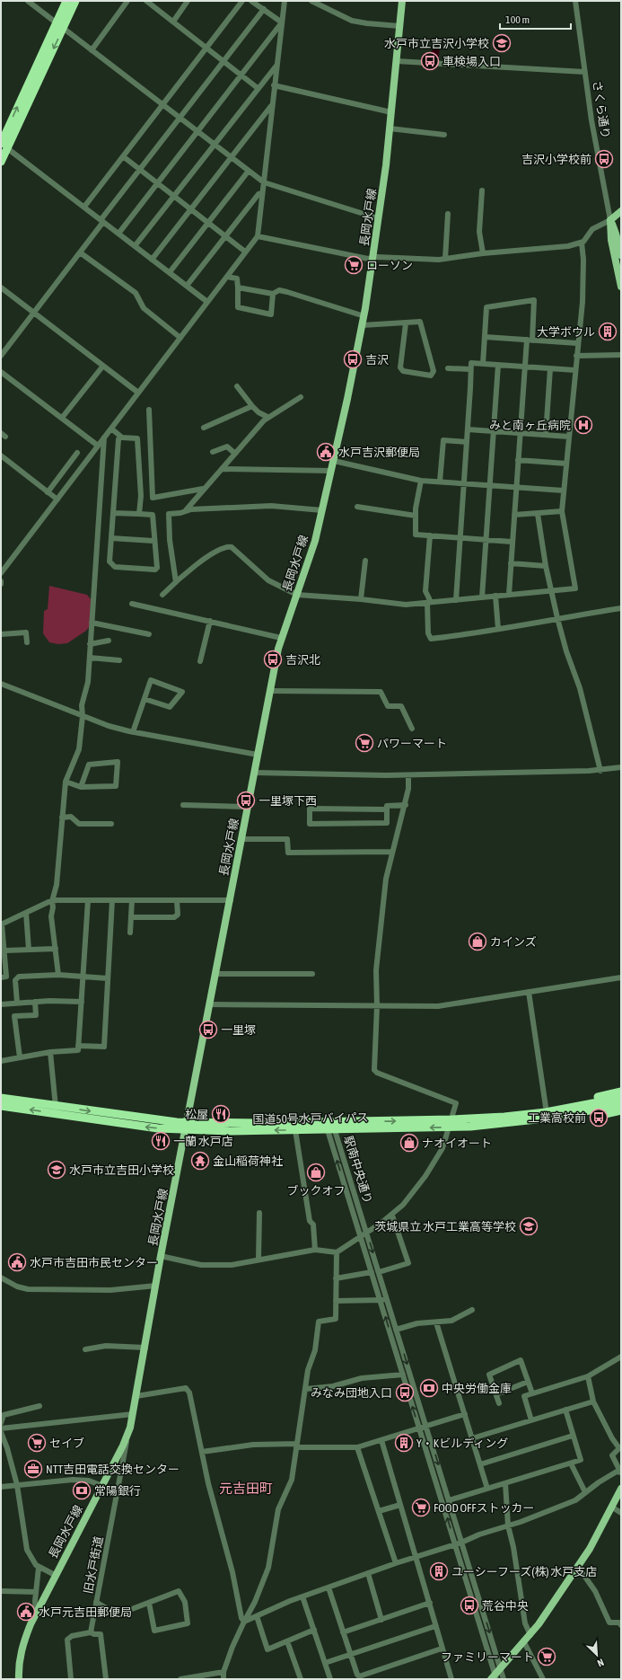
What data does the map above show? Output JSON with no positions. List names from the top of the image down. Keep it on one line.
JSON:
{"streets":{"highway":["国道50号水戸バイパス"],"main road":["さくら通り","長岡水戸線"],"street":["駅南中央通り","旧水戸街道"]},"crossings":[["長岡水戸線","国道50号水戸バイパス"],["長岡水戸線","旧水戸街道"],["国道50号水戸バイパス","駅南中央通り"]],"districts":["元吉田町"],"places":{"school or university":["水戸市立吉沢小学校","水戸市立吉田小学校","茨城県立 水戸工業高等学校"],"bus stop":["車検場入口","吉沢小学校前","吉沢","吉沢北","一里塚下西","一里塚","工業高校前","みなみ団地入口","荒谷中央"],"supermarket":["ローソン","パワーマート","セイブ","FOOD OFFストッカー","ファミリーマート"],"building":["大学ボウル","Y・Kビルディング","ユーシーフーズ(株) 水戸支店"],"hospital":["みと南ヶ丘病院"],"public building":["水戸吉沢郵便局","水戸市吉田市民センター","水戸元吉田郵便局"],"shop":["カインズ","ナオイオート","ブックオフ"],"restaurant":["松屋","一蘭 水戸店"],"temple":["金山稲荷神社"],"bank":["中央労働金庫","常陽銀行"],"office":["NTT吉田電話交換センター"]},"scale_bar":"100 m","north":"bottom right"}
